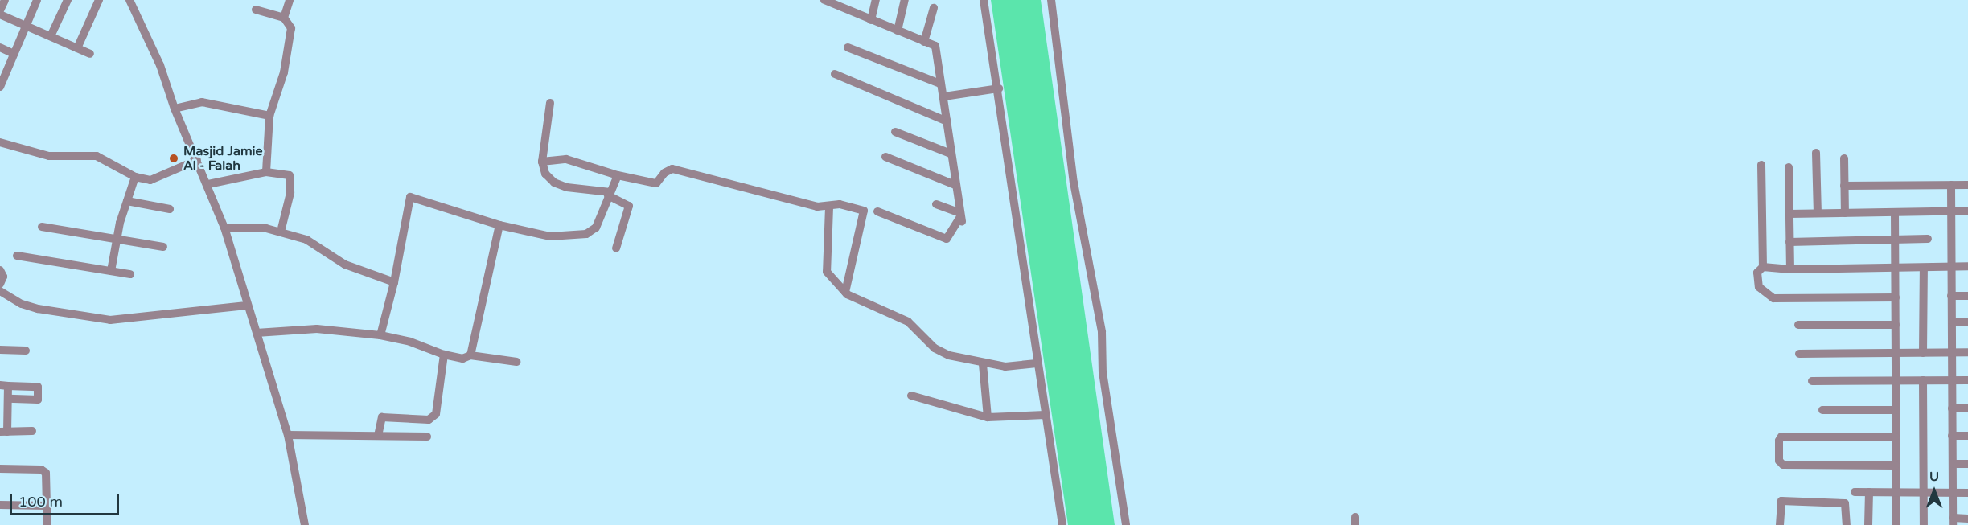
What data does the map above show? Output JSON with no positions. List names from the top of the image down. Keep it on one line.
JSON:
{"places":["Masjid Jamie Al - Falah"],"scale_bar":"100 m","north":"top"}
